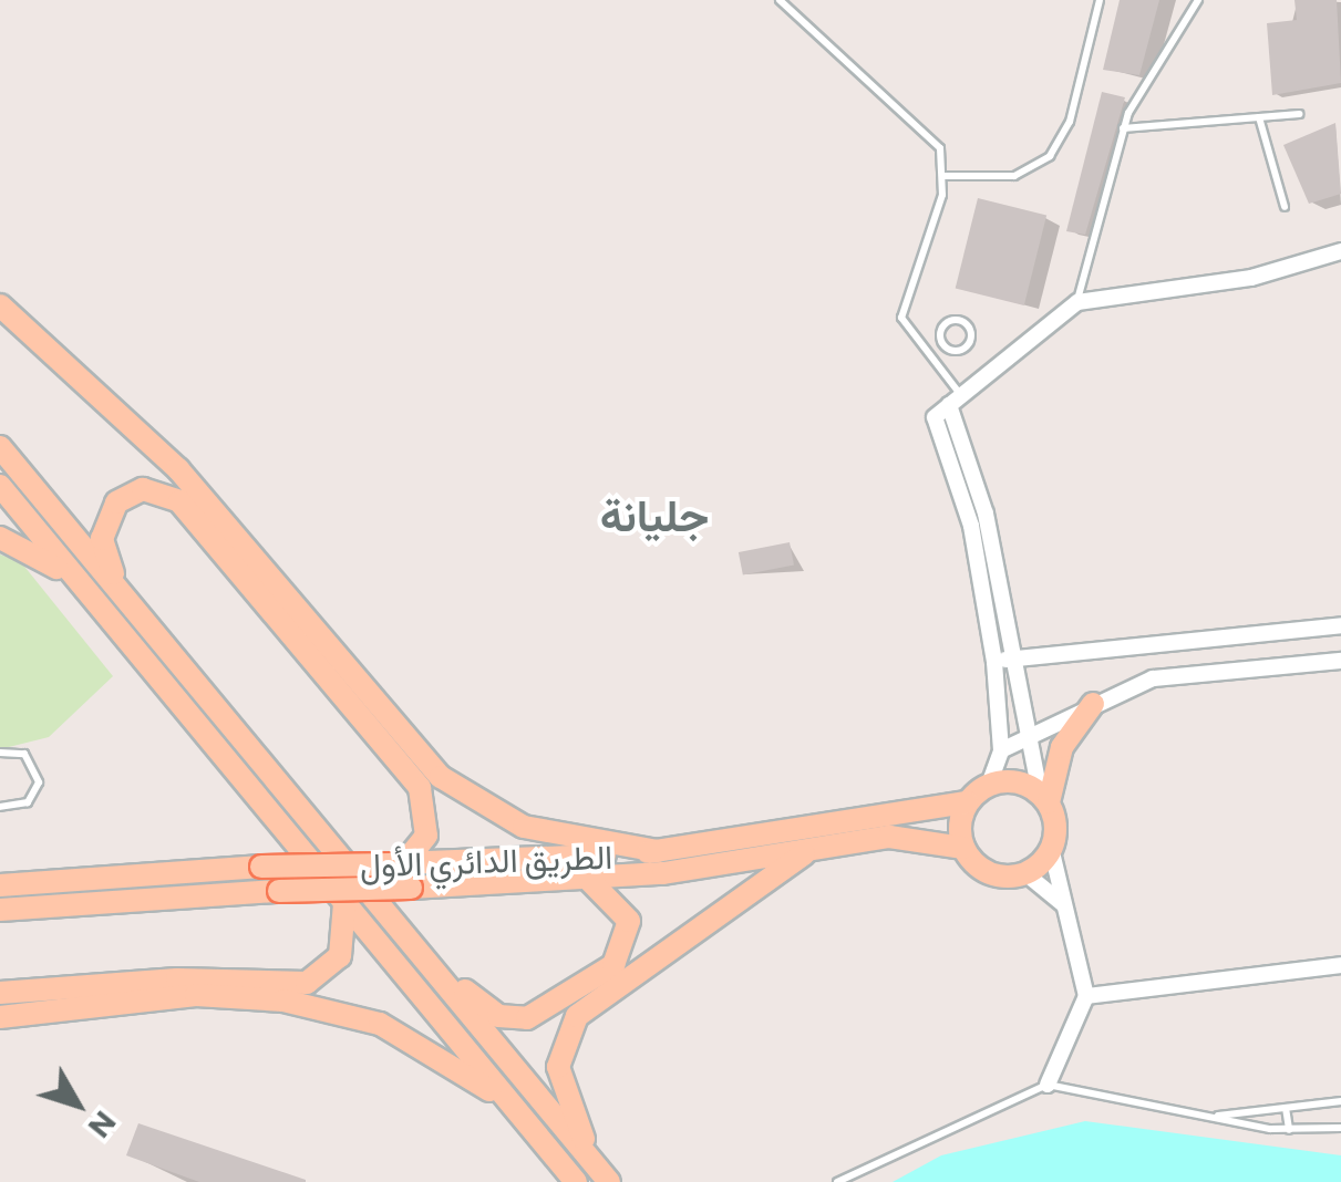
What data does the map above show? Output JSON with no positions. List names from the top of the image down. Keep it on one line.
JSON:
{"streets":{"main road":["الطريق الدائري الأول"]},"districts":["جليانة"],"north":"bottom right"}
